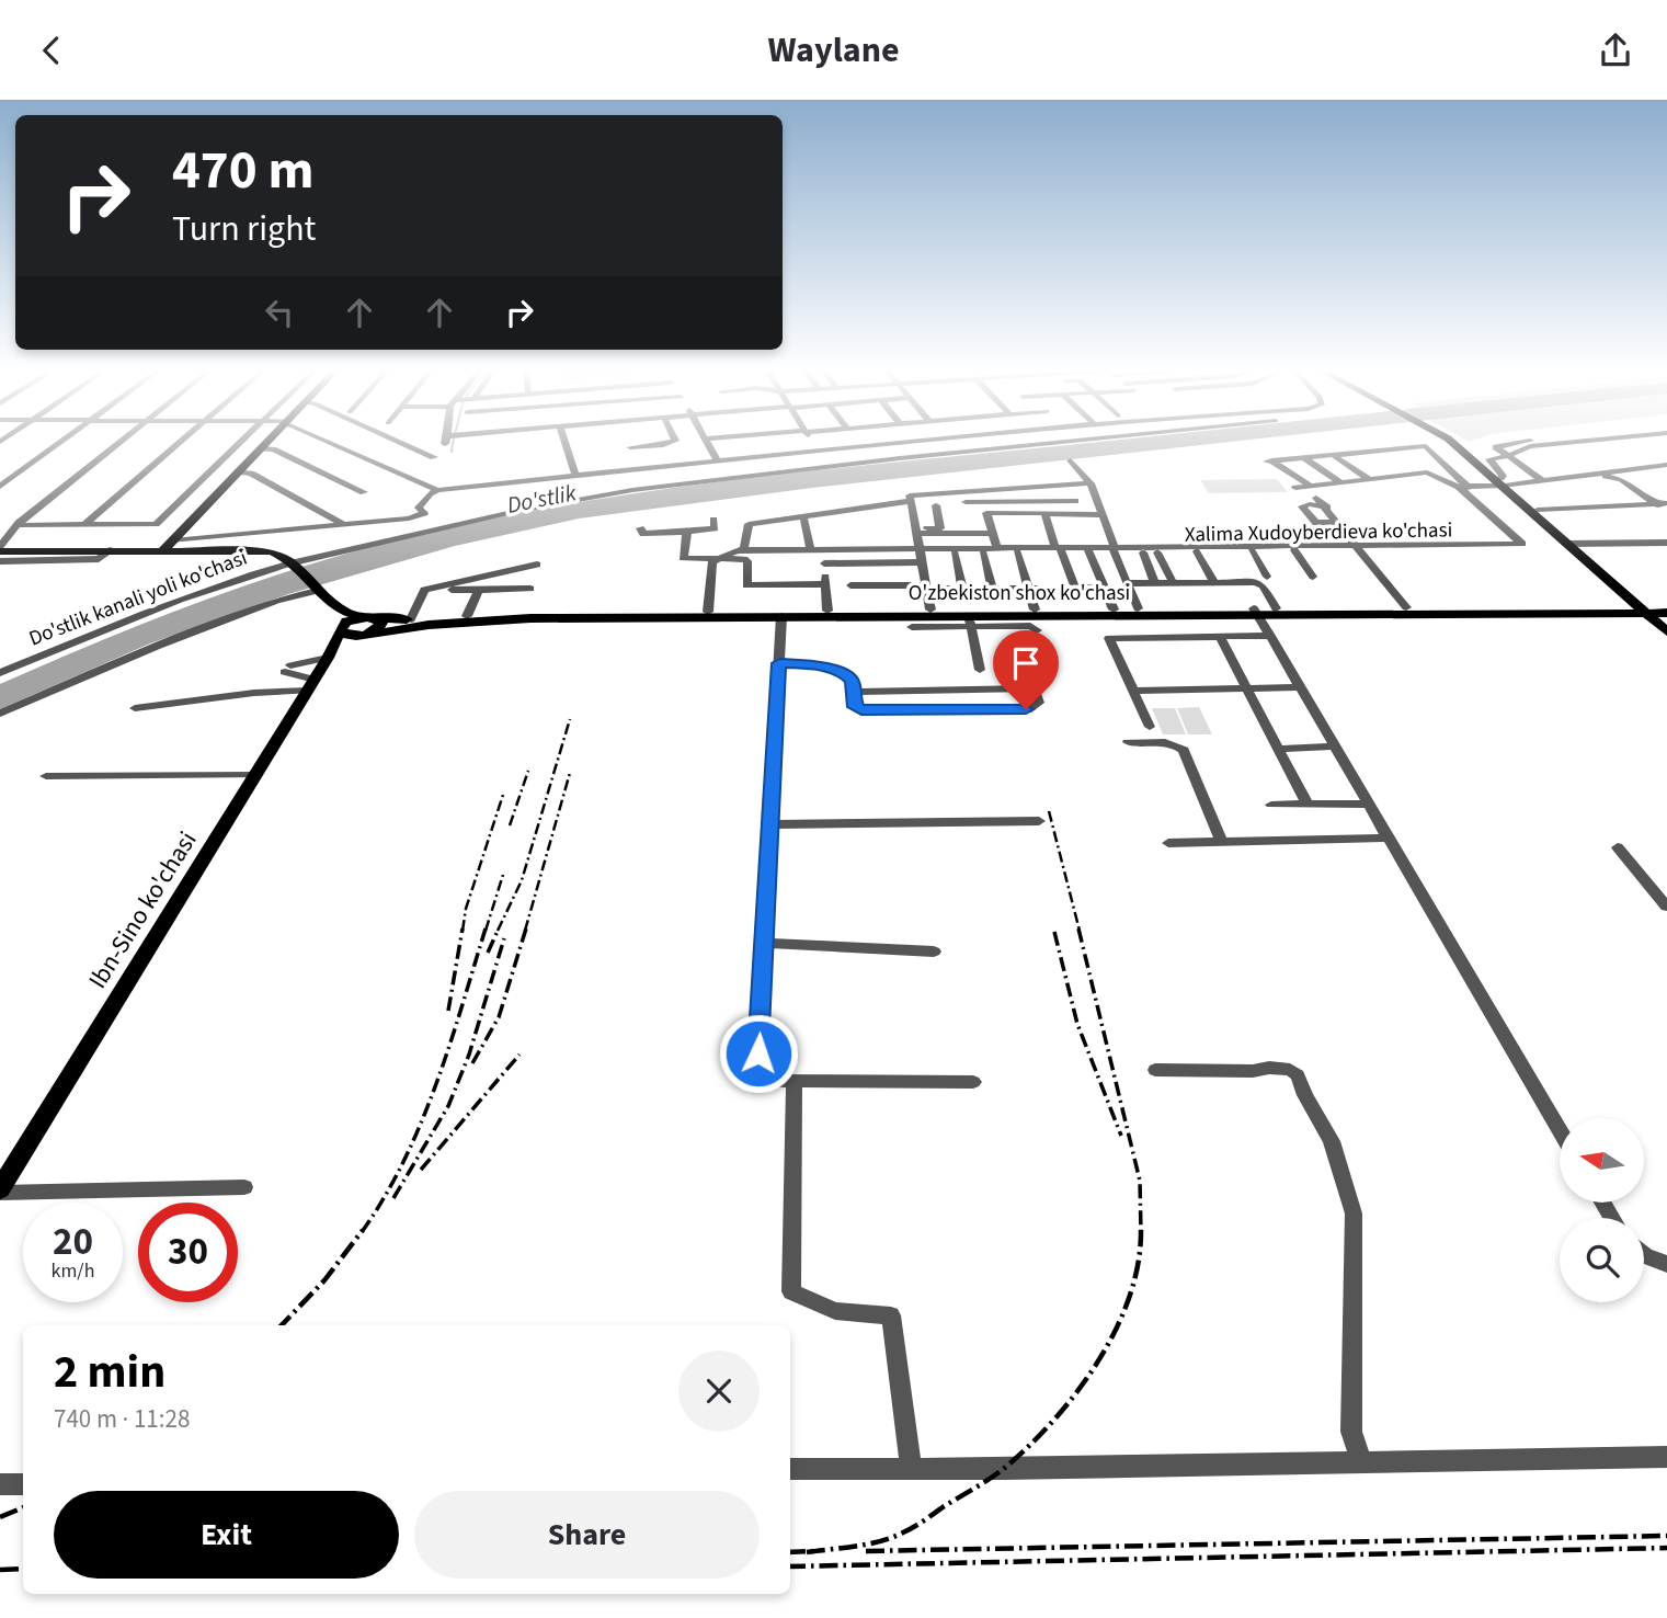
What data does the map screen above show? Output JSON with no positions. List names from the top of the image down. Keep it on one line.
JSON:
{"streets":{"main road":["O'zbekiston shox ko'chasi","Ibn-Sino ko'chasi"],"street":["Xalima Xudoyberdieva ko'chasi","Do'stlik kanali yoli ko'chasi"]},"water":["Do'stlik"],"north":"left","page":{"header":"Waylane","turn":["470 m","Turn right"],"speed":"20 km/h","limit":"30","heading":["2 min","740 m · 11:28"],"buttons":["Exit","Share"]}}
